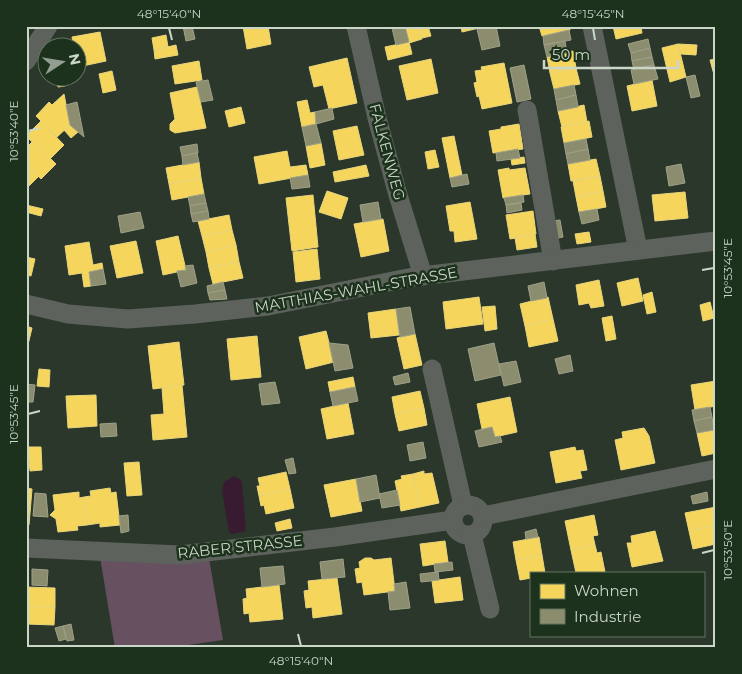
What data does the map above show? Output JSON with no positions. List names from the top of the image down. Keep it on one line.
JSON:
{"streets":{"street":["FALKENWEG","MATTHIAS-WAHL-STRASSE","RABER STRASSE"]},"crossings":[["FALKENWEG","MATTHIAS-WAHL-STRASSE"]],"legend":["Wohnen","Industrie"],"scale_bar":"50 m","north":"right","coordinates":["48°15'40\"N","48°15'45\"N","10°53'40\"E","10°53'45\"E","10°53'50\"E"]}
